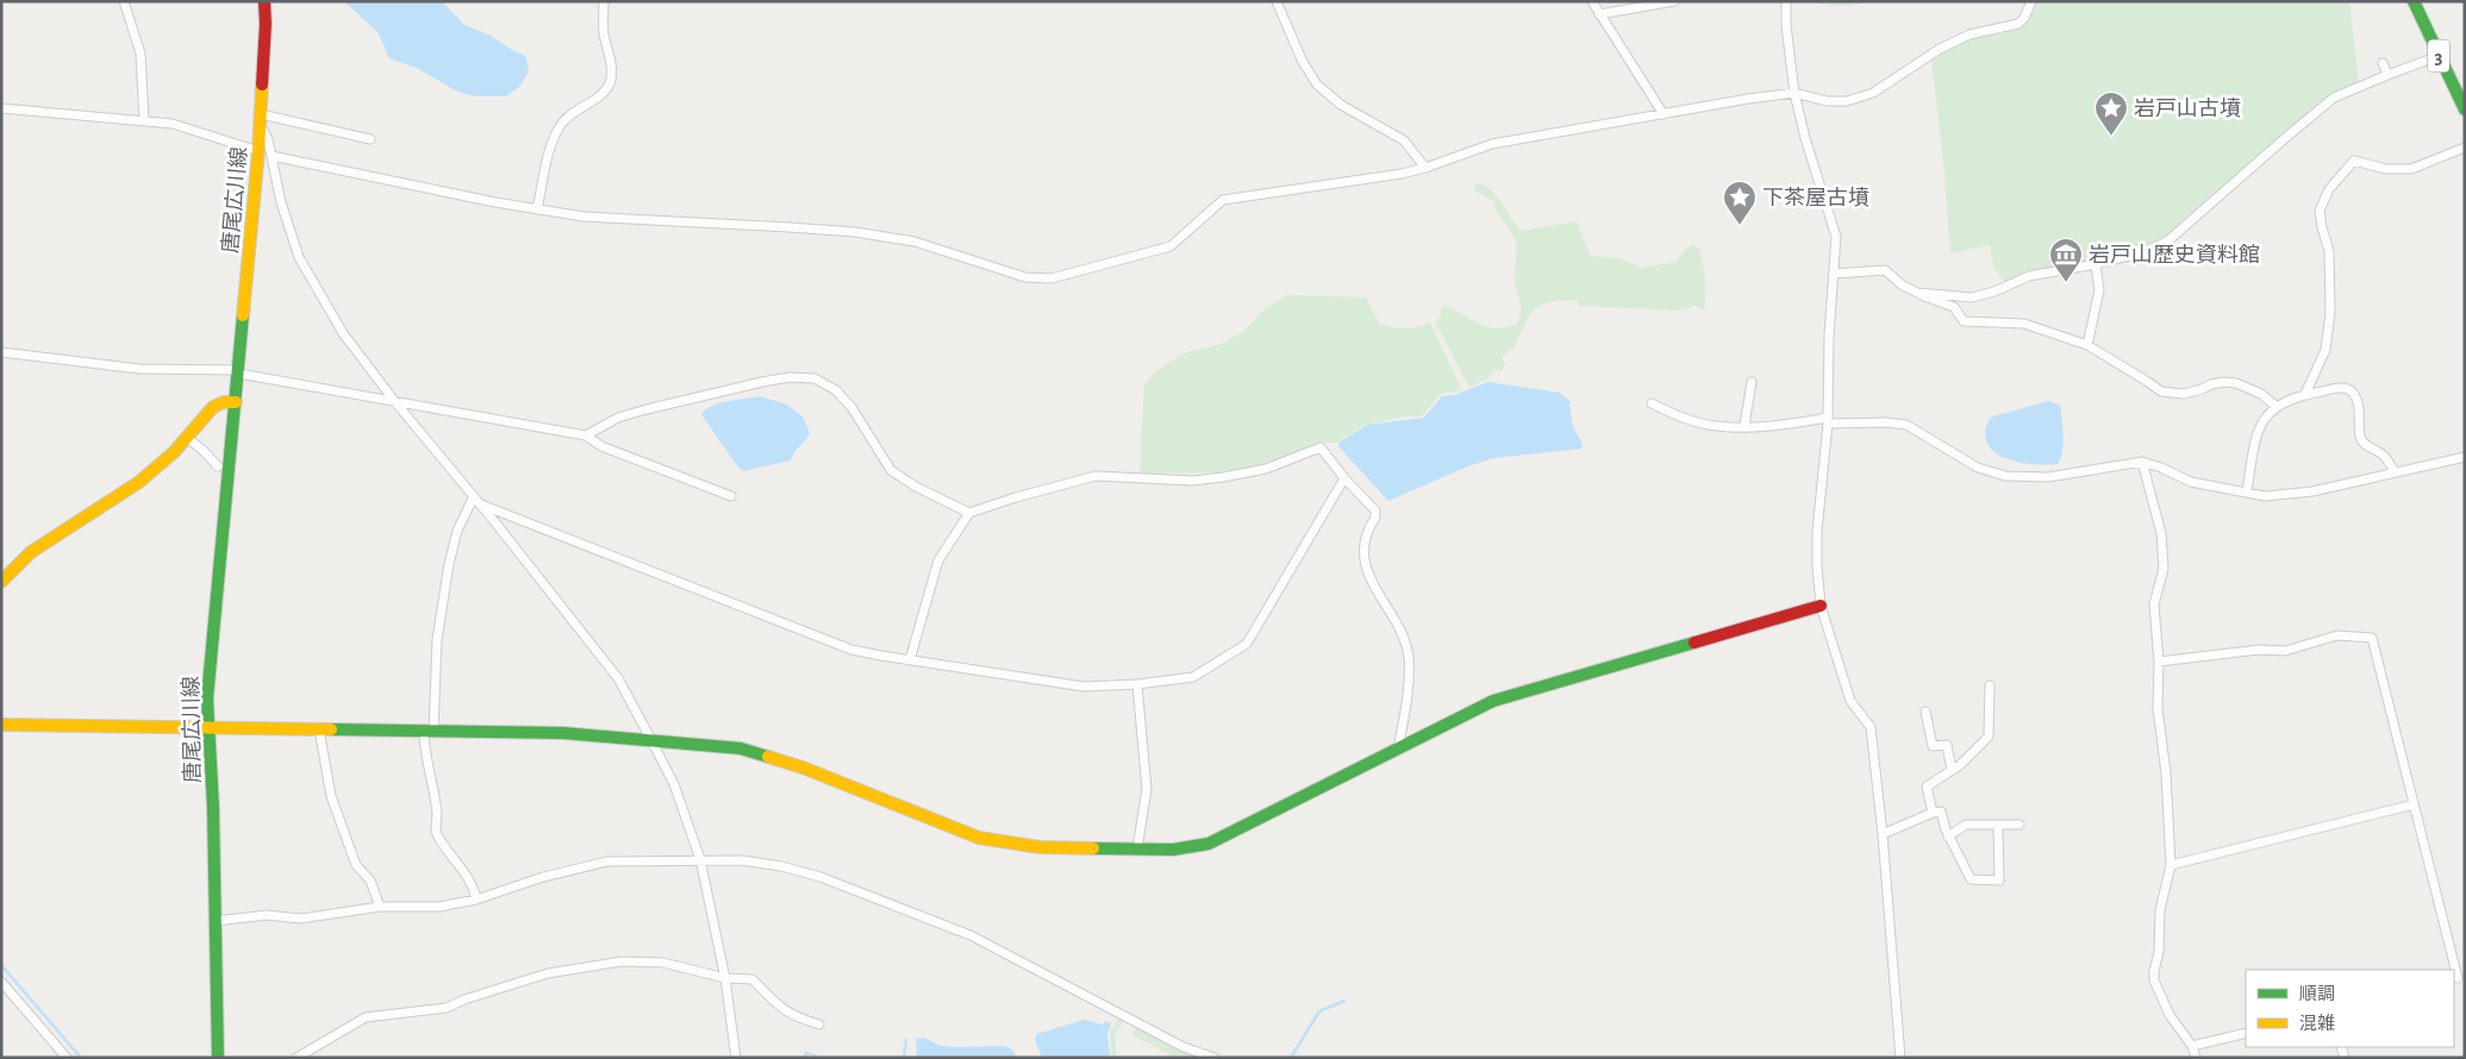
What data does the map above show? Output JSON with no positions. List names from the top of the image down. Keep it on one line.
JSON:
{"streets":{"main road":["3","唐尾広川線"]},"places":{"place":["岩戸山古墳","下茶屋古墳"],"museum":["岩戸山歴史資料館"]},"legend":["順調","混雑"]}
